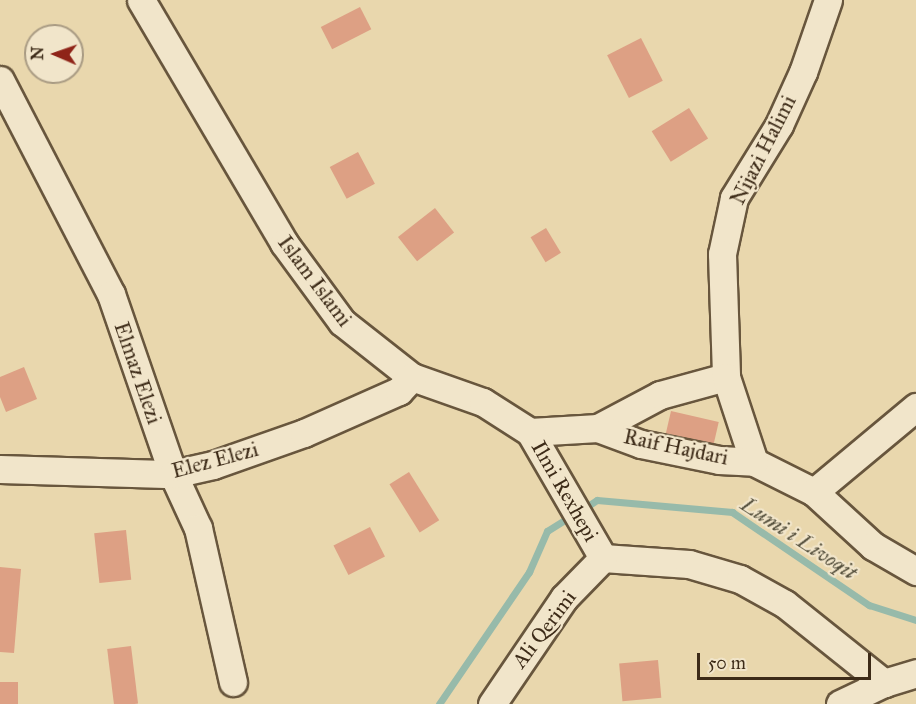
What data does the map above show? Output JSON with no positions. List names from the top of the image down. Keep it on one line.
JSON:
{"streets":{"street":["Nijazi Halimi","Islam Islami","Elmaz Elezi","Raif Hajdari","Elez Elezi","Ilmi Rexhepi","Ali Qerimi"]},"crossings":[["Nijazi Halimi","Raif Hajdari"],["Islam Islami","Elez Elezi"],["Islam Islami","Ilmi Rexhepi"],["Elmaz Elezi","Elez Elezi"],["Ilmi Rexhepi","Ali Qerimi"]],"water":["Lumi i Livoqit"],"scale_bar":"50 m","north":"left"}
